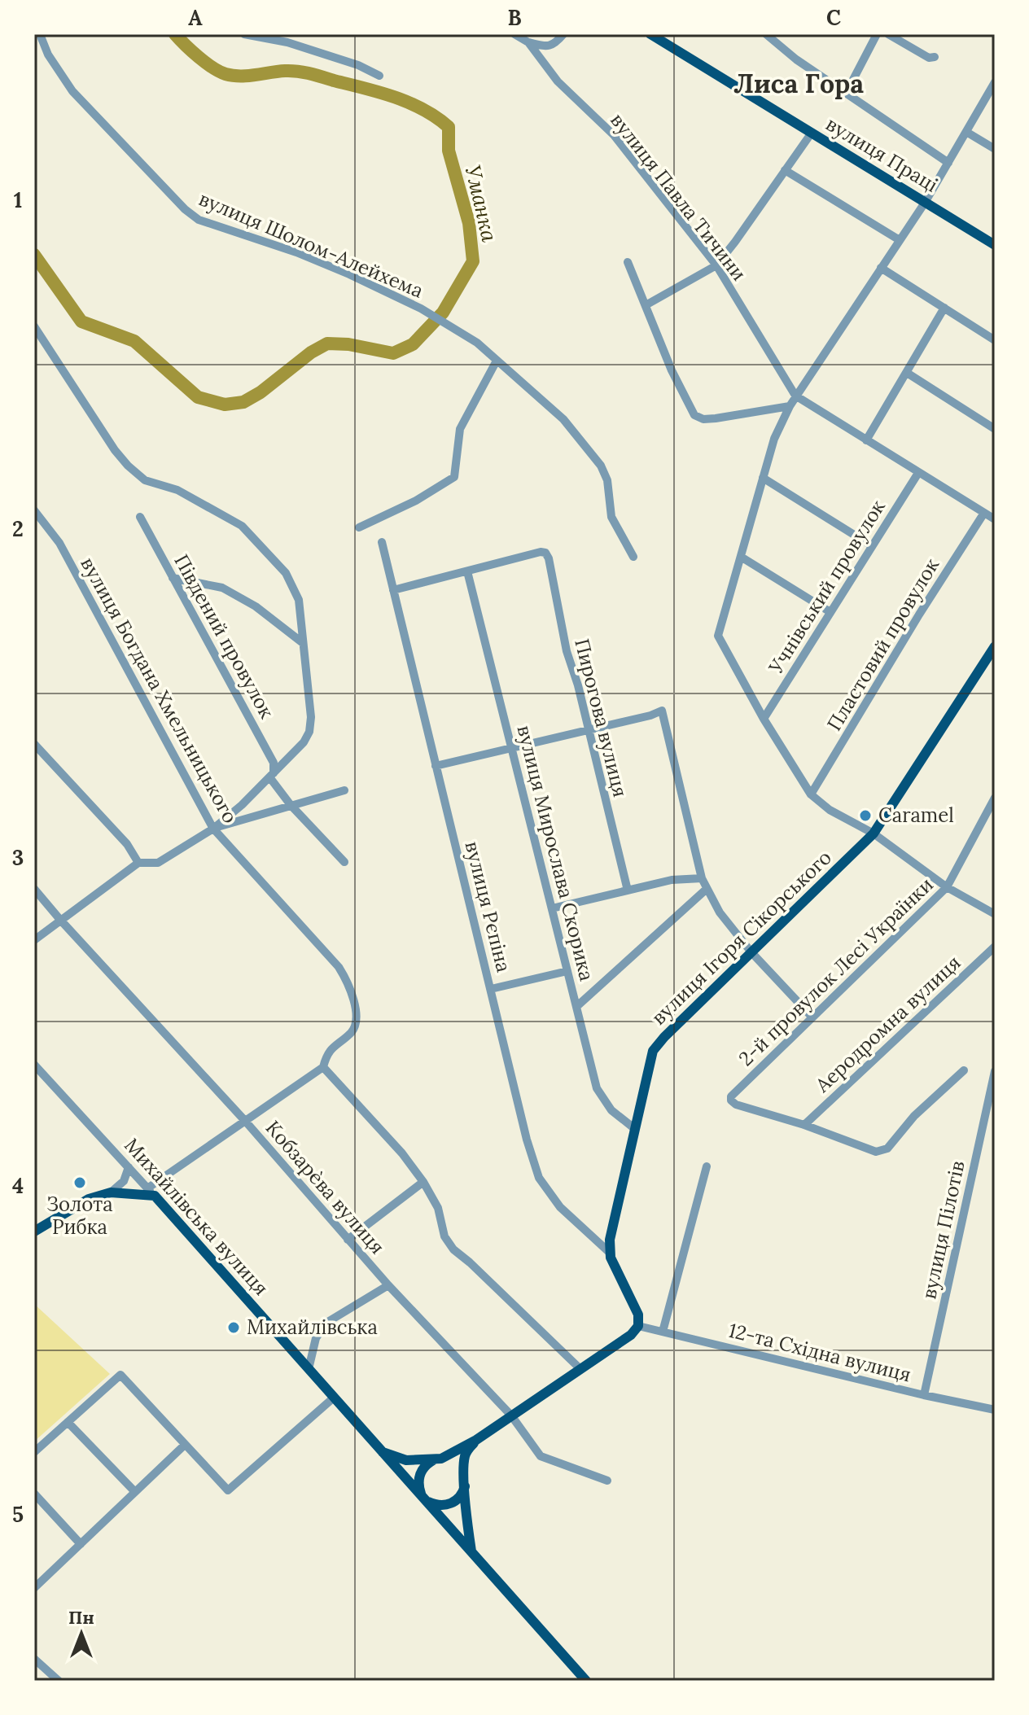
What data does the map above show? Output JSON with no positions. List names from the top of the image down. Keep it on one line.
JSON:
{"streets":{"main road":["вулиця Праці","вулиця Ігоря Сікорського","Михайлівська вулиця"],"street":["вулиця Павла Тичини","вулиця Шолом-Алейхема","Учнівський провулок","Південий провулок","Пластовий провулок","вулиця Богдана Хмельницького","Пирогова вулиця","вулиця Мирослава Скорика","вулиця Рєпіна","2-й провулок Лесі Українки","Аеродромна вулиця","Кобзарèва вулиця","вулиця Пілотів","12-та Східна вулиця"]},"crossings":[["вулиця Павла Тичини","Учнівський провулок"],["вулиця Павла Тичини","Пластовий провулок"],["Пирогова вулиця","вулиця Мирослава Скорика"],["вулиця Мирослава Скорика","вулиця Ігоря Сікорського"],["вулиця Рєпіна","вулиця Ігоря Сікорського"],["вулиця Ігоря Сікорського","12-та Східна вулиця"],["2-й провулок Лесі Українки","Аеродромна вулиця"],["вулиця Пілотів","12-та Східна вулиця"]],"districts":["Лиса Гора"],"water":["Уманка"],"places":["Caramel","Золота Рибка","Михайлівська"],"north":"top","grid":{"columns":["A","B","C"],"rows":["1","2","3","4","5"]}}
